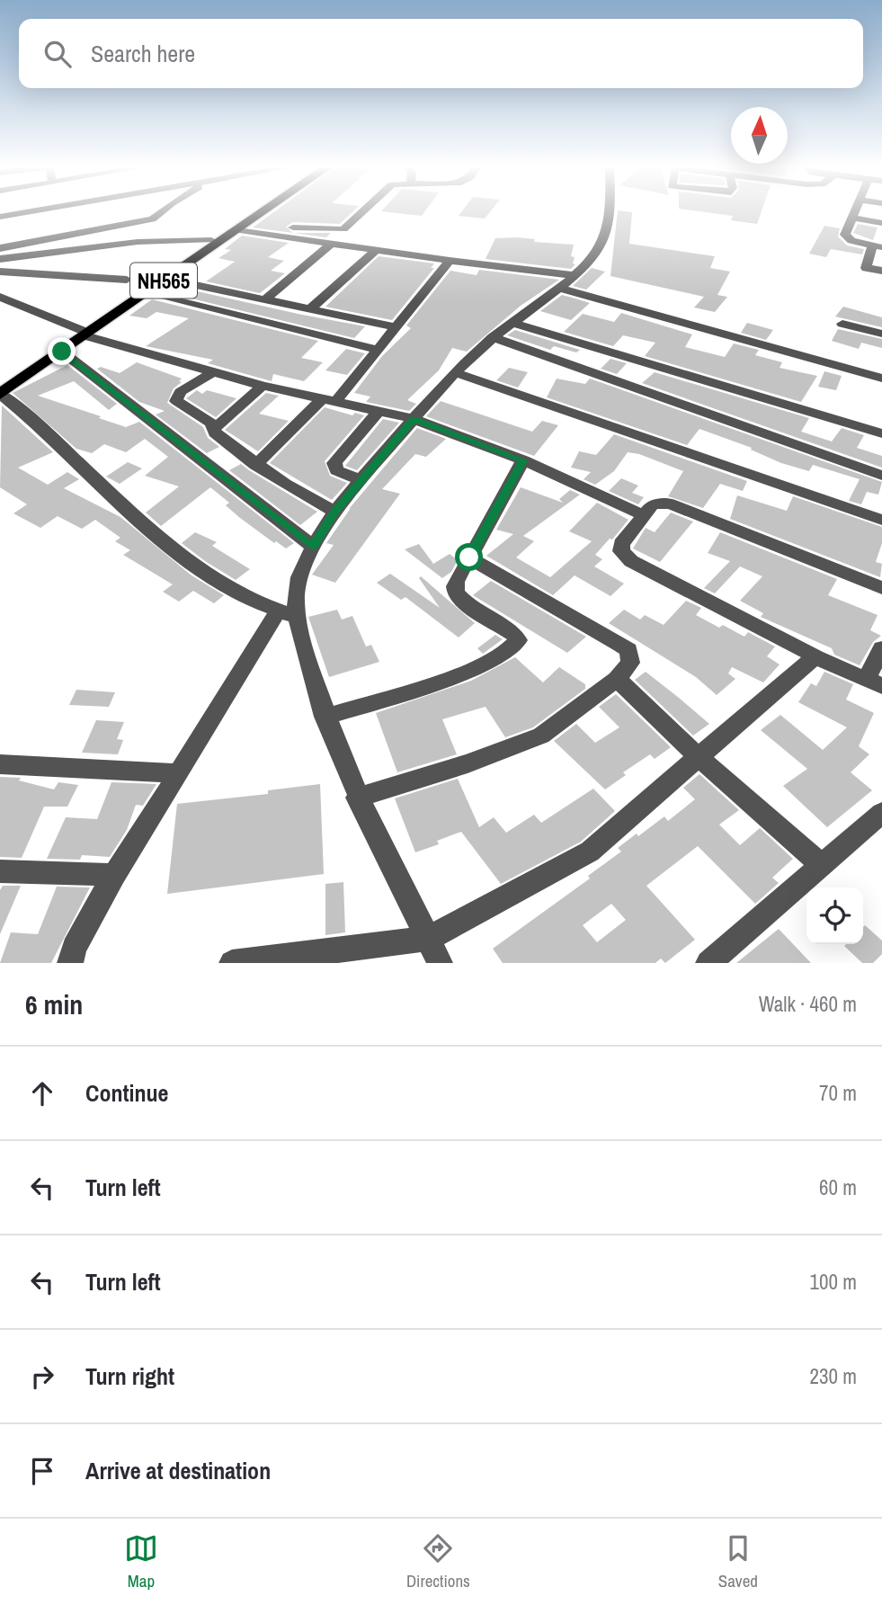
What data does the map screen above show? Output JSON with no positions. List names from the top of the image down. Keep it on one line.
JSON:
{"streets":{"highway":["NH565"]},"north":"top","page":{"search":"Search here","heading":["6 min","Walk · 460 m"],"list":[["Continue","70 m"],["Turn left","60 m"],["Turn left","100 m"],["Turn right","230 m"],"Arrive at destination"],"nav":["Map","Directions","Saved"]}}
